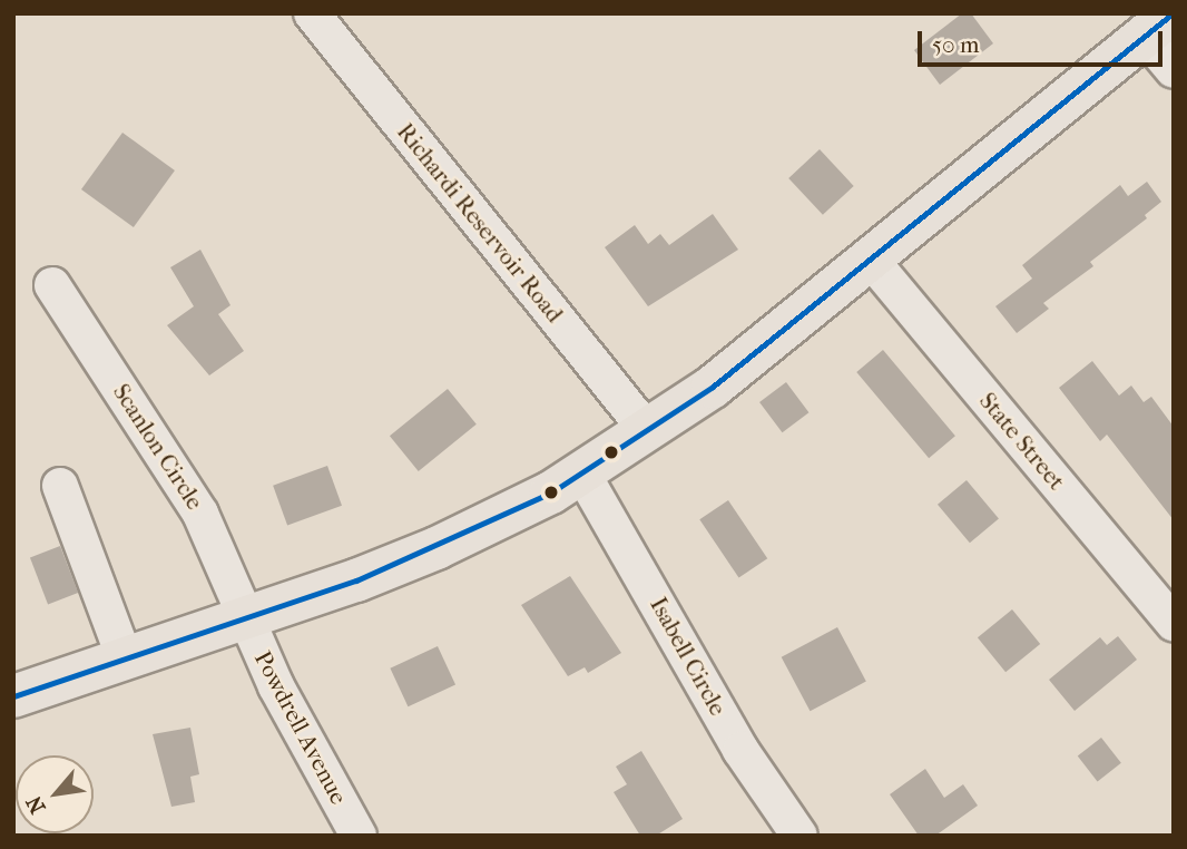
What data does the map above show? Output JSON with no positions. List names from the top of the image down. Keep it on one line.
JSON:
{"streets":{"street":["Richardi Reservoir Road","State Street","Scanlon Circle","Isabell Circle","Powdrell Avenue"]},"crossings":[["Scanlon Circle","Powdrell Avenue"]],"scale_bar":"50 m","north":"bottom left"}
